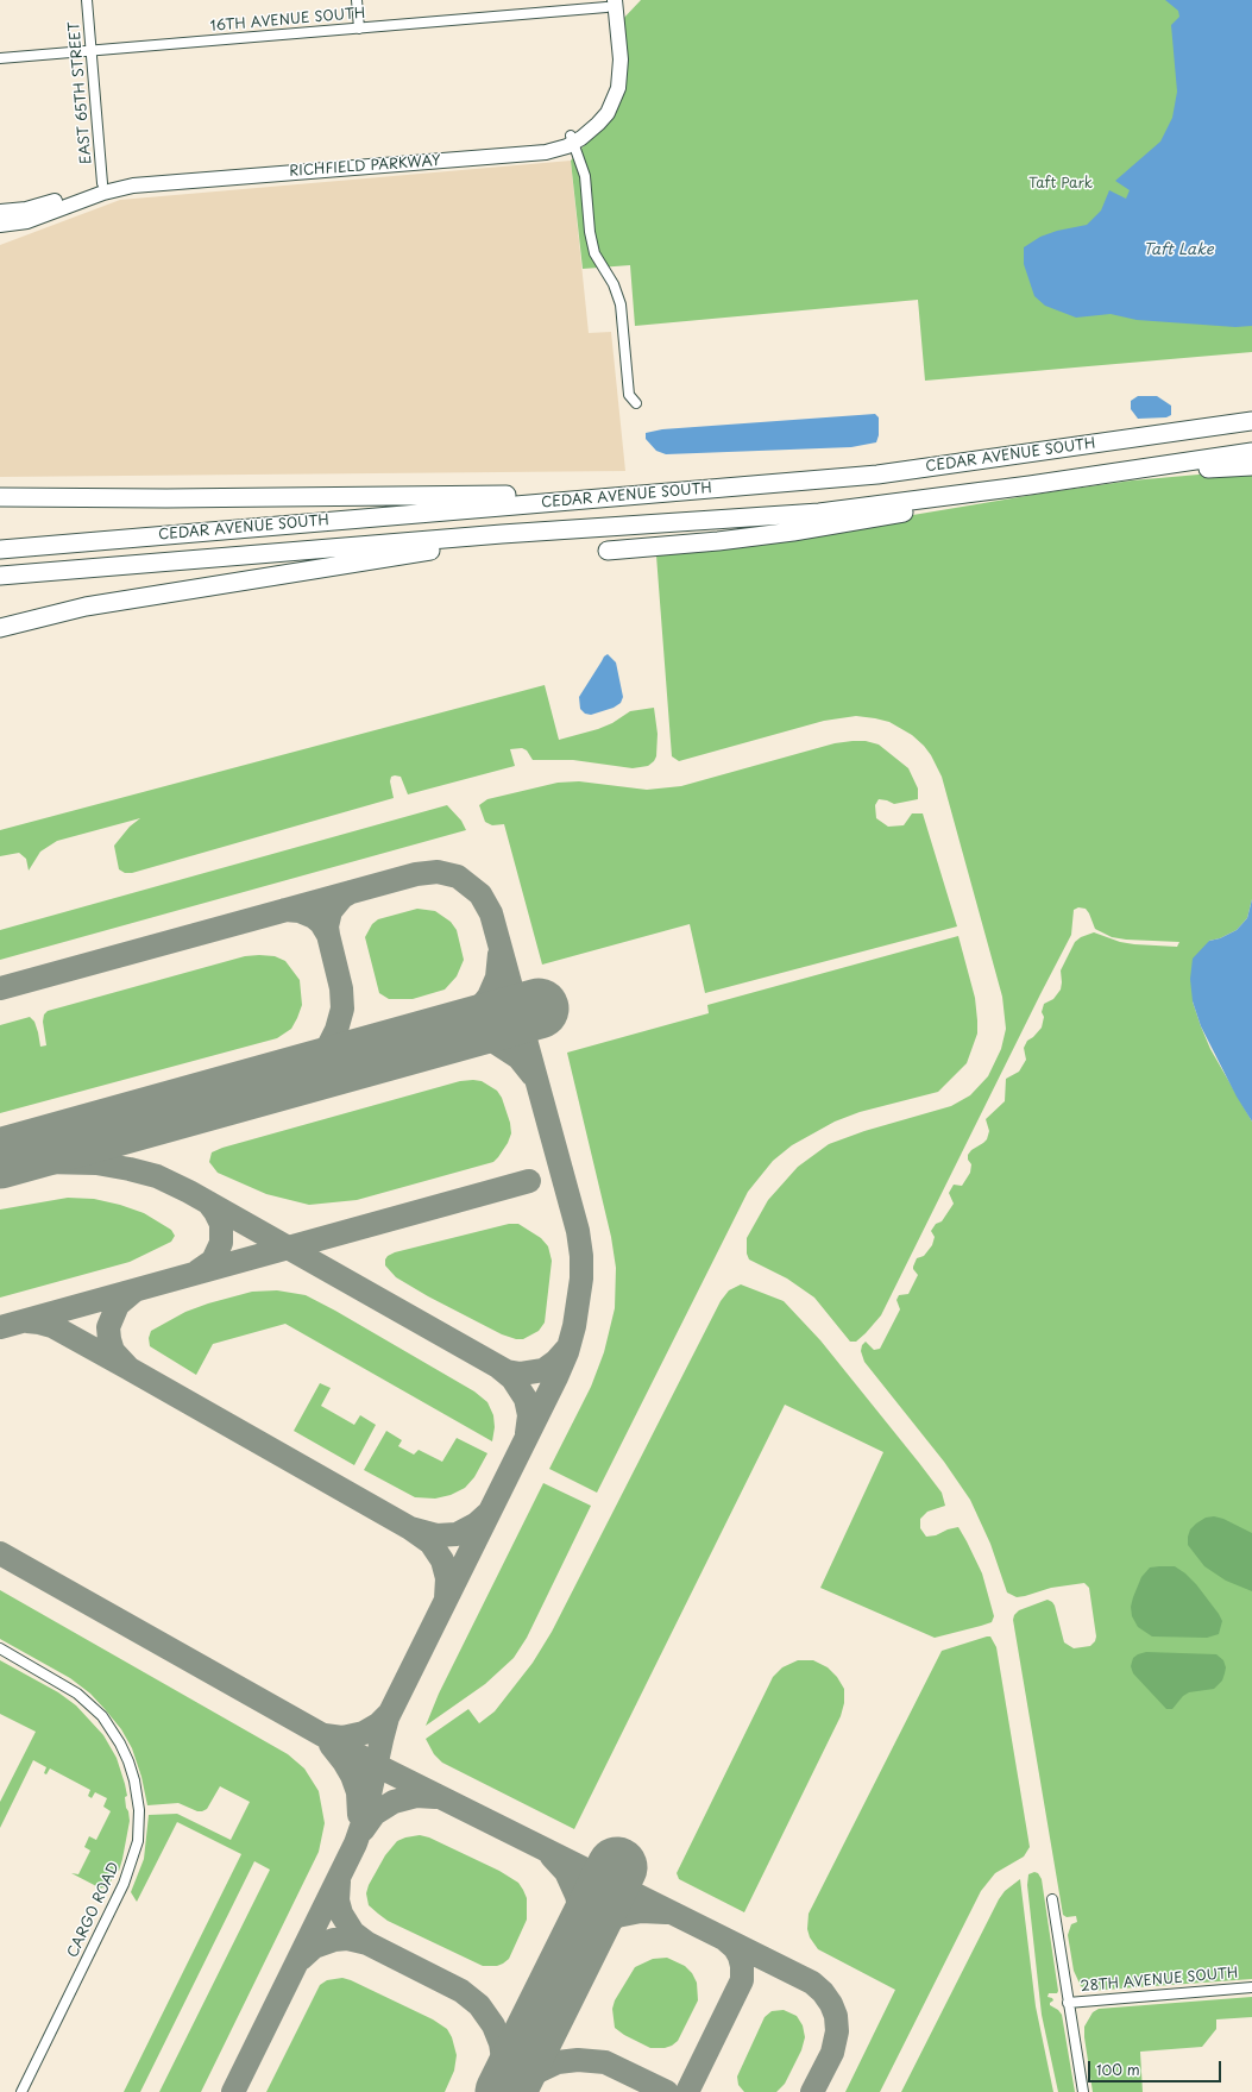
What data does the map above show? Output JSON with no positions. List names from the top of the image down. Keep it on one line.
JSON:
{"streets":{"highway":["CEDAR AVENUE SOUTH"],"street":["16TH AVENUE SOUTH","EAST 65TH STREET","RICHFIELD PARKWAY","CARGO ROAD","28TH AVENUE SOUTH"]},"crossings":[["16TH AVENUE SOUTH","EAST 65TH STREET"],["16TH AVENUE SOUTH","RICHFIELD PARKWAY"],["EAST 65TH STREET","RICHFIELD PARKWAY"]],"water":["Taft Lake"],"parks":["Taft Park"],"scale_bar":"100 m"}
